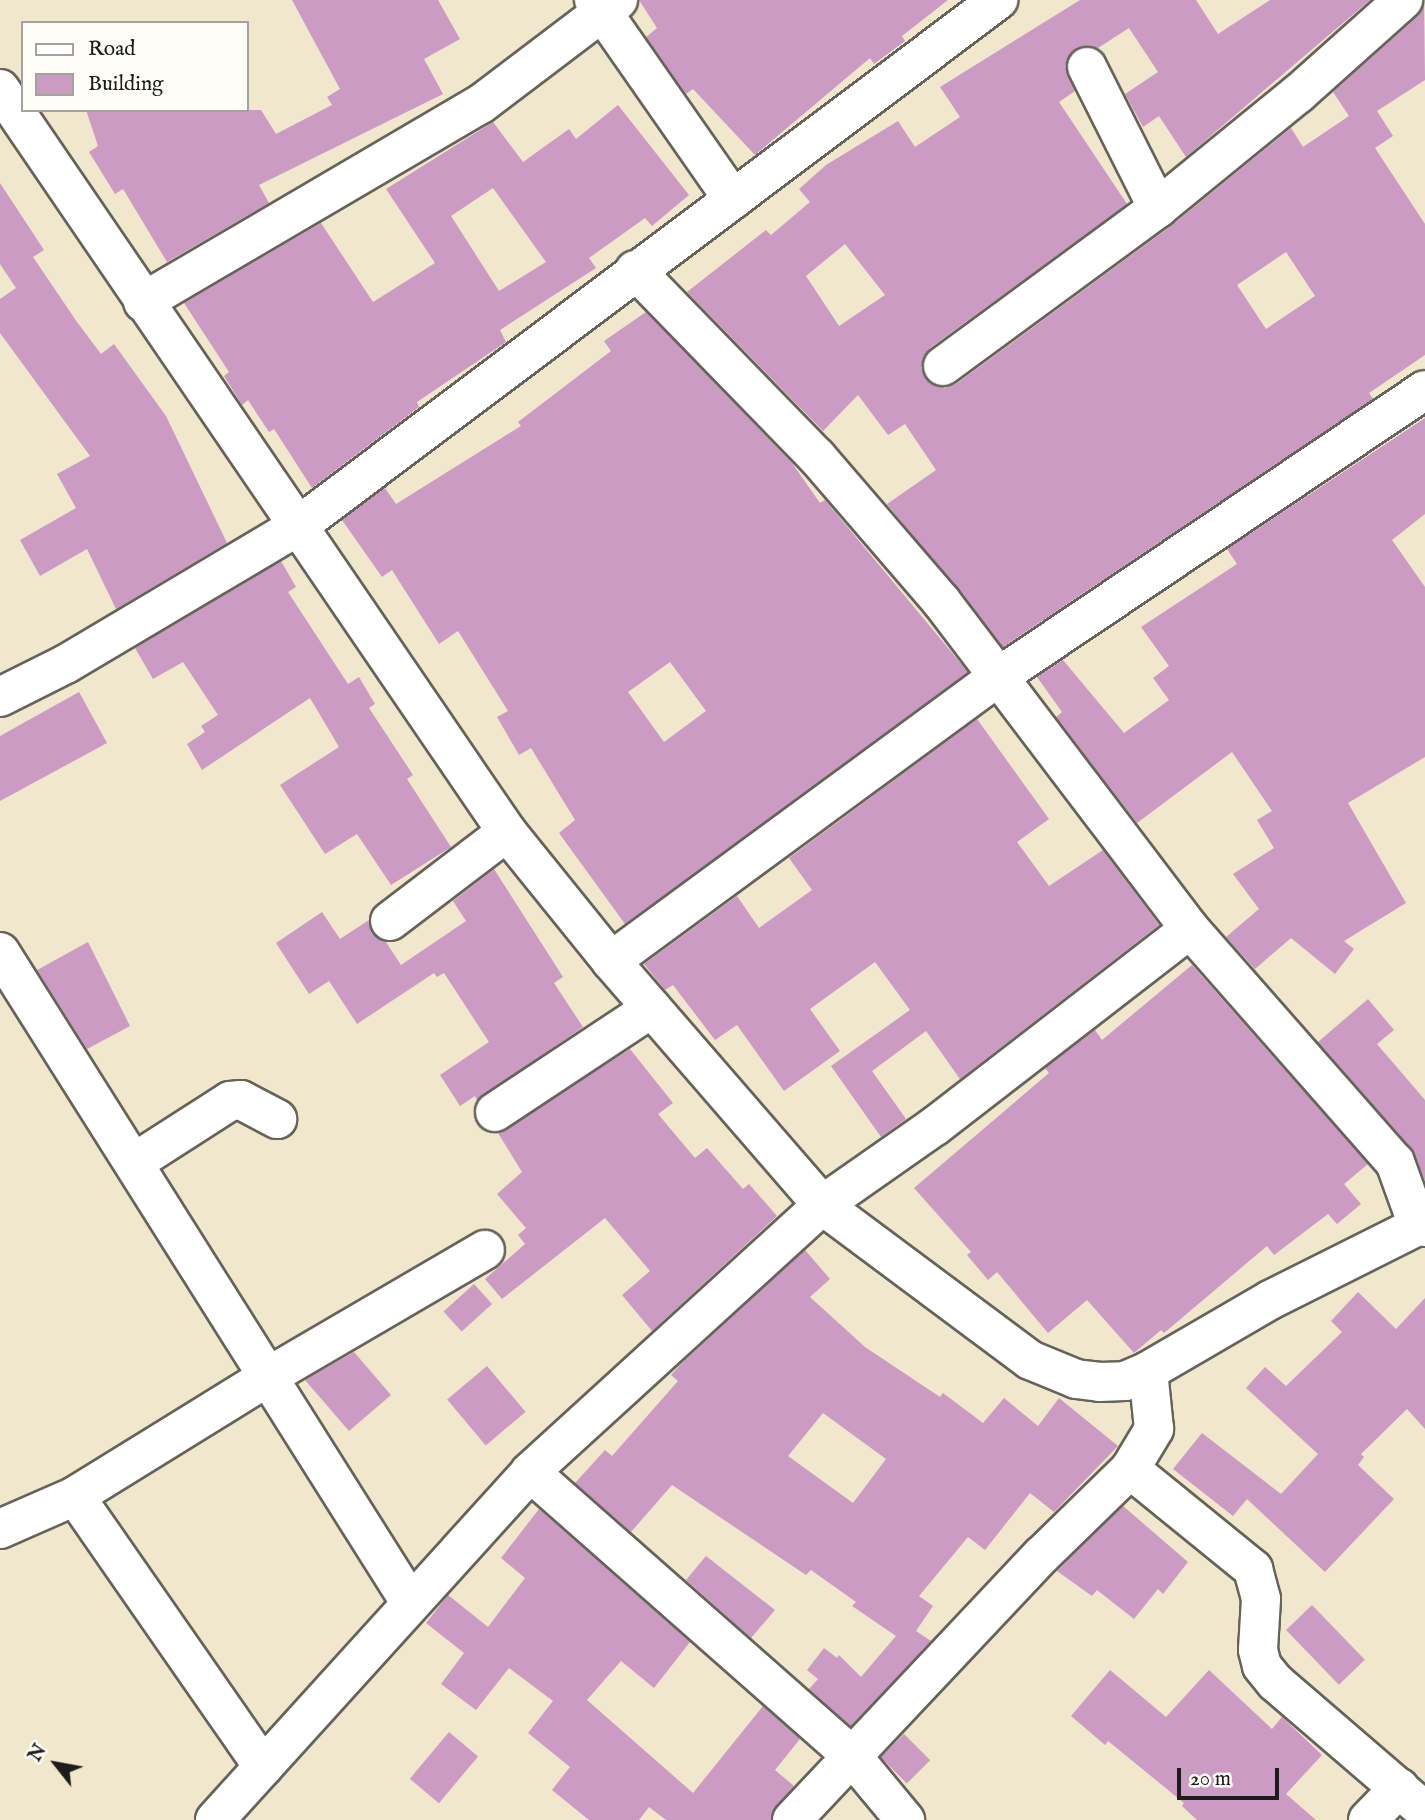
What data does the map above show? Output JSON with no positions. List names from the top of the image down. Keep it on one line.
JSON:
{"legend":["Road","Building"],"scale_bar":"20 m","north":"top left"}
